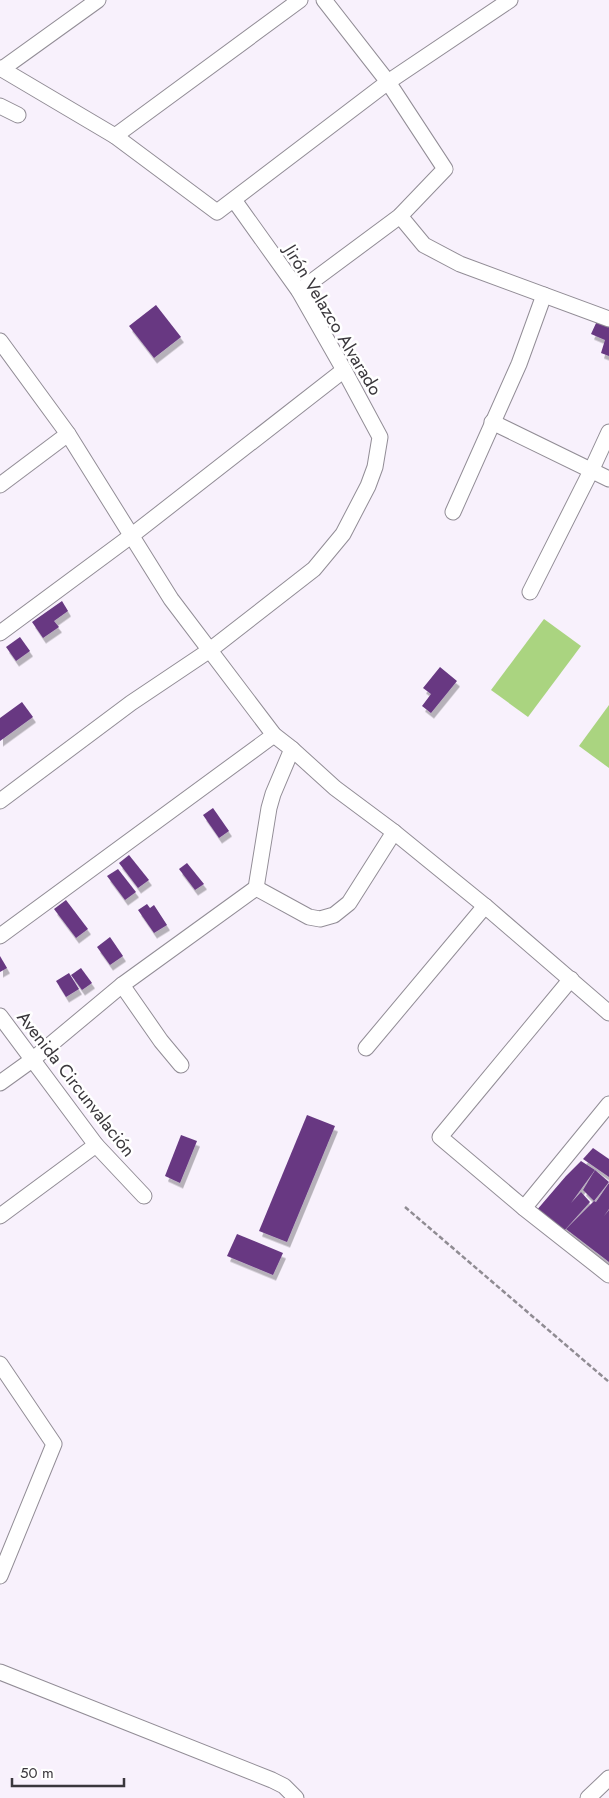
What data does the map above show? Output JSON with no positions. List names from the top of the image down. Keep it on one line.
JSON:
{"streets":{"street":["Jirón Velazco Alvarado","Avenida Circunvalación"]},"scale_bar":"50 m"}
